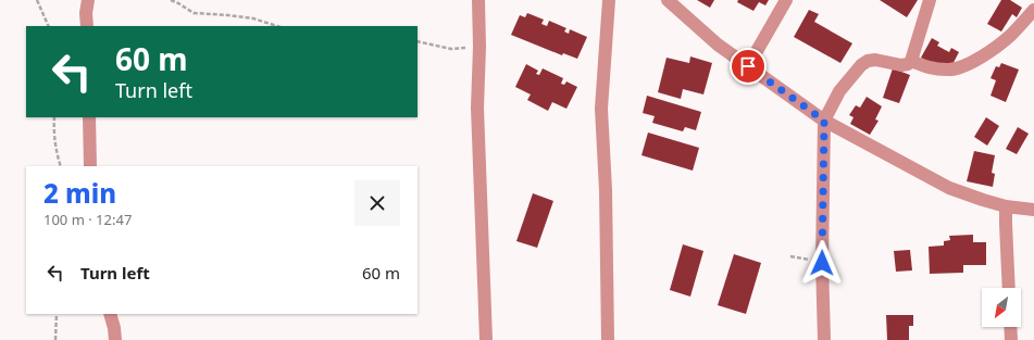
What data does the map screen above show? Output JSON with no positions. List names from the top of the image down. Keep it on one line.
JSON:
{"north":"bottom left","page":{"turn":["60 m","Turn left"],"heading":["2 min","100 m · 12:47"],"list":[{"name":"Turn left","value":"60 m"}]}}
